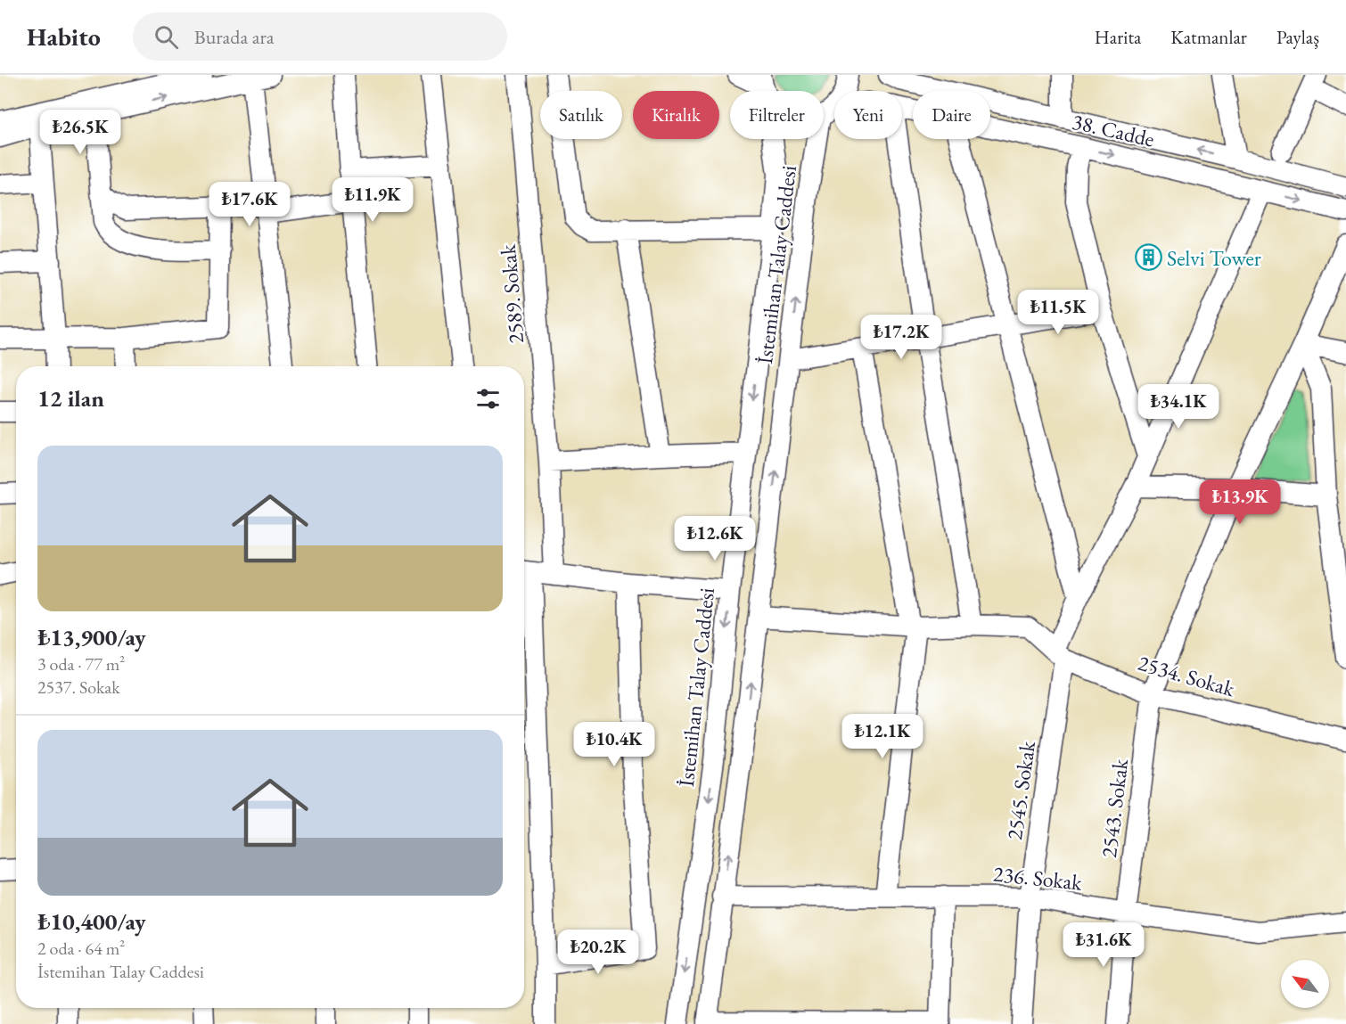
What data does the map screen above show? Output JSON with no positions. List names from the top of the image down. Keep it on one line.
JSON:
{"streets":{"street":["38. Cadde","İstemihan Talay Caddesi","2589. Sokak","2534. Sokak","2545. Sokak","2543. Sokak","236. Sokak"]},"crossings":[["38. Cadde","İstemihan Talay Caddesi"],["38. Cadde","2545. Sokak"],["İstemihan Talay Caddesi","236. Sokak"],["2534. Sokak","2545. Sokak"],["2534. Sokak","2543. Sokak"],["2545. Sokak","236. Sokak"],["2543. Sokak","236. Sokak"]],"places":{"building":["Selvi Tower"]},"north":"top left","page":{"header":"Habito","search":"Burada ara","nav":["Harita","Katmanlar","Paylaş"],"chip":["Satılık","Kiralık","Filtreler","Yeni","Daire"],"price":["₺26.5K","₺11.9K","₺17.6K","₺11.5K","₺17.2K","₺34.1K","₺13.9K","₺12.6K","₺12.1K","₺10.4K","₺31.6K","₺20.2K"],"heading":"12 ilan","list":[{"name":"₺13,900/ay","note":"3 oda · 77 m² · 2537. Sokak"},{"name":"₺10,400/ay","note":"2 oda · 64 m² · İstemihan Talay Caddesi"}]}}
